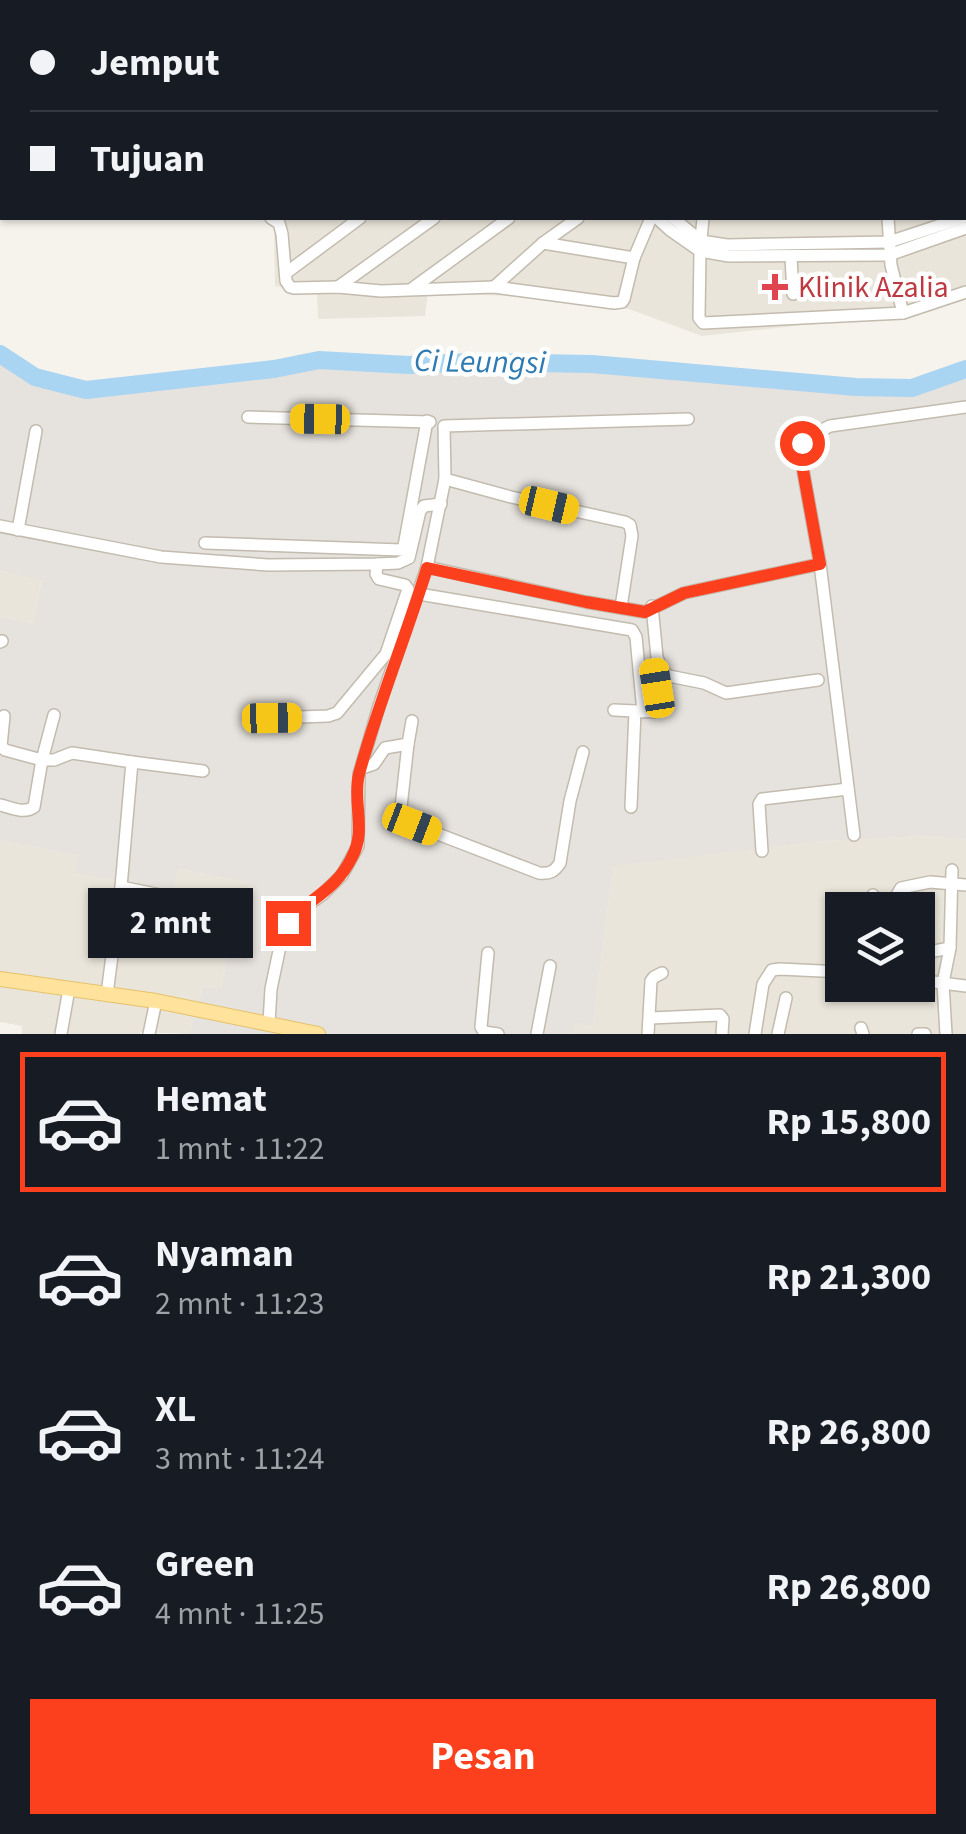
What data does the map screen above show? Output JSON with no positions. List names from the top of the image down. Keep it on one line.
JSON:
{"water":["Ci Leungsi"],"places":{"health":["Klinik Azalia"]},"page":{"banner":["Jemput","Tujuan"],"bubble":"2 mnt","list":[{"name":"Hemat","note":"1 mnt · 11:22","value":"Rp 15,800"},{"name":"Nyaman","note":"2 mnt · 11:23","value":"Rp 21,300"},{"name":"XL","note":"3 mnt · 11:24","value":"Rp 26,800"},{"name":"Green","note":"4 mnt · 11:25","value":"Rp 26,800"}],"buttons":"Pesan"}}
